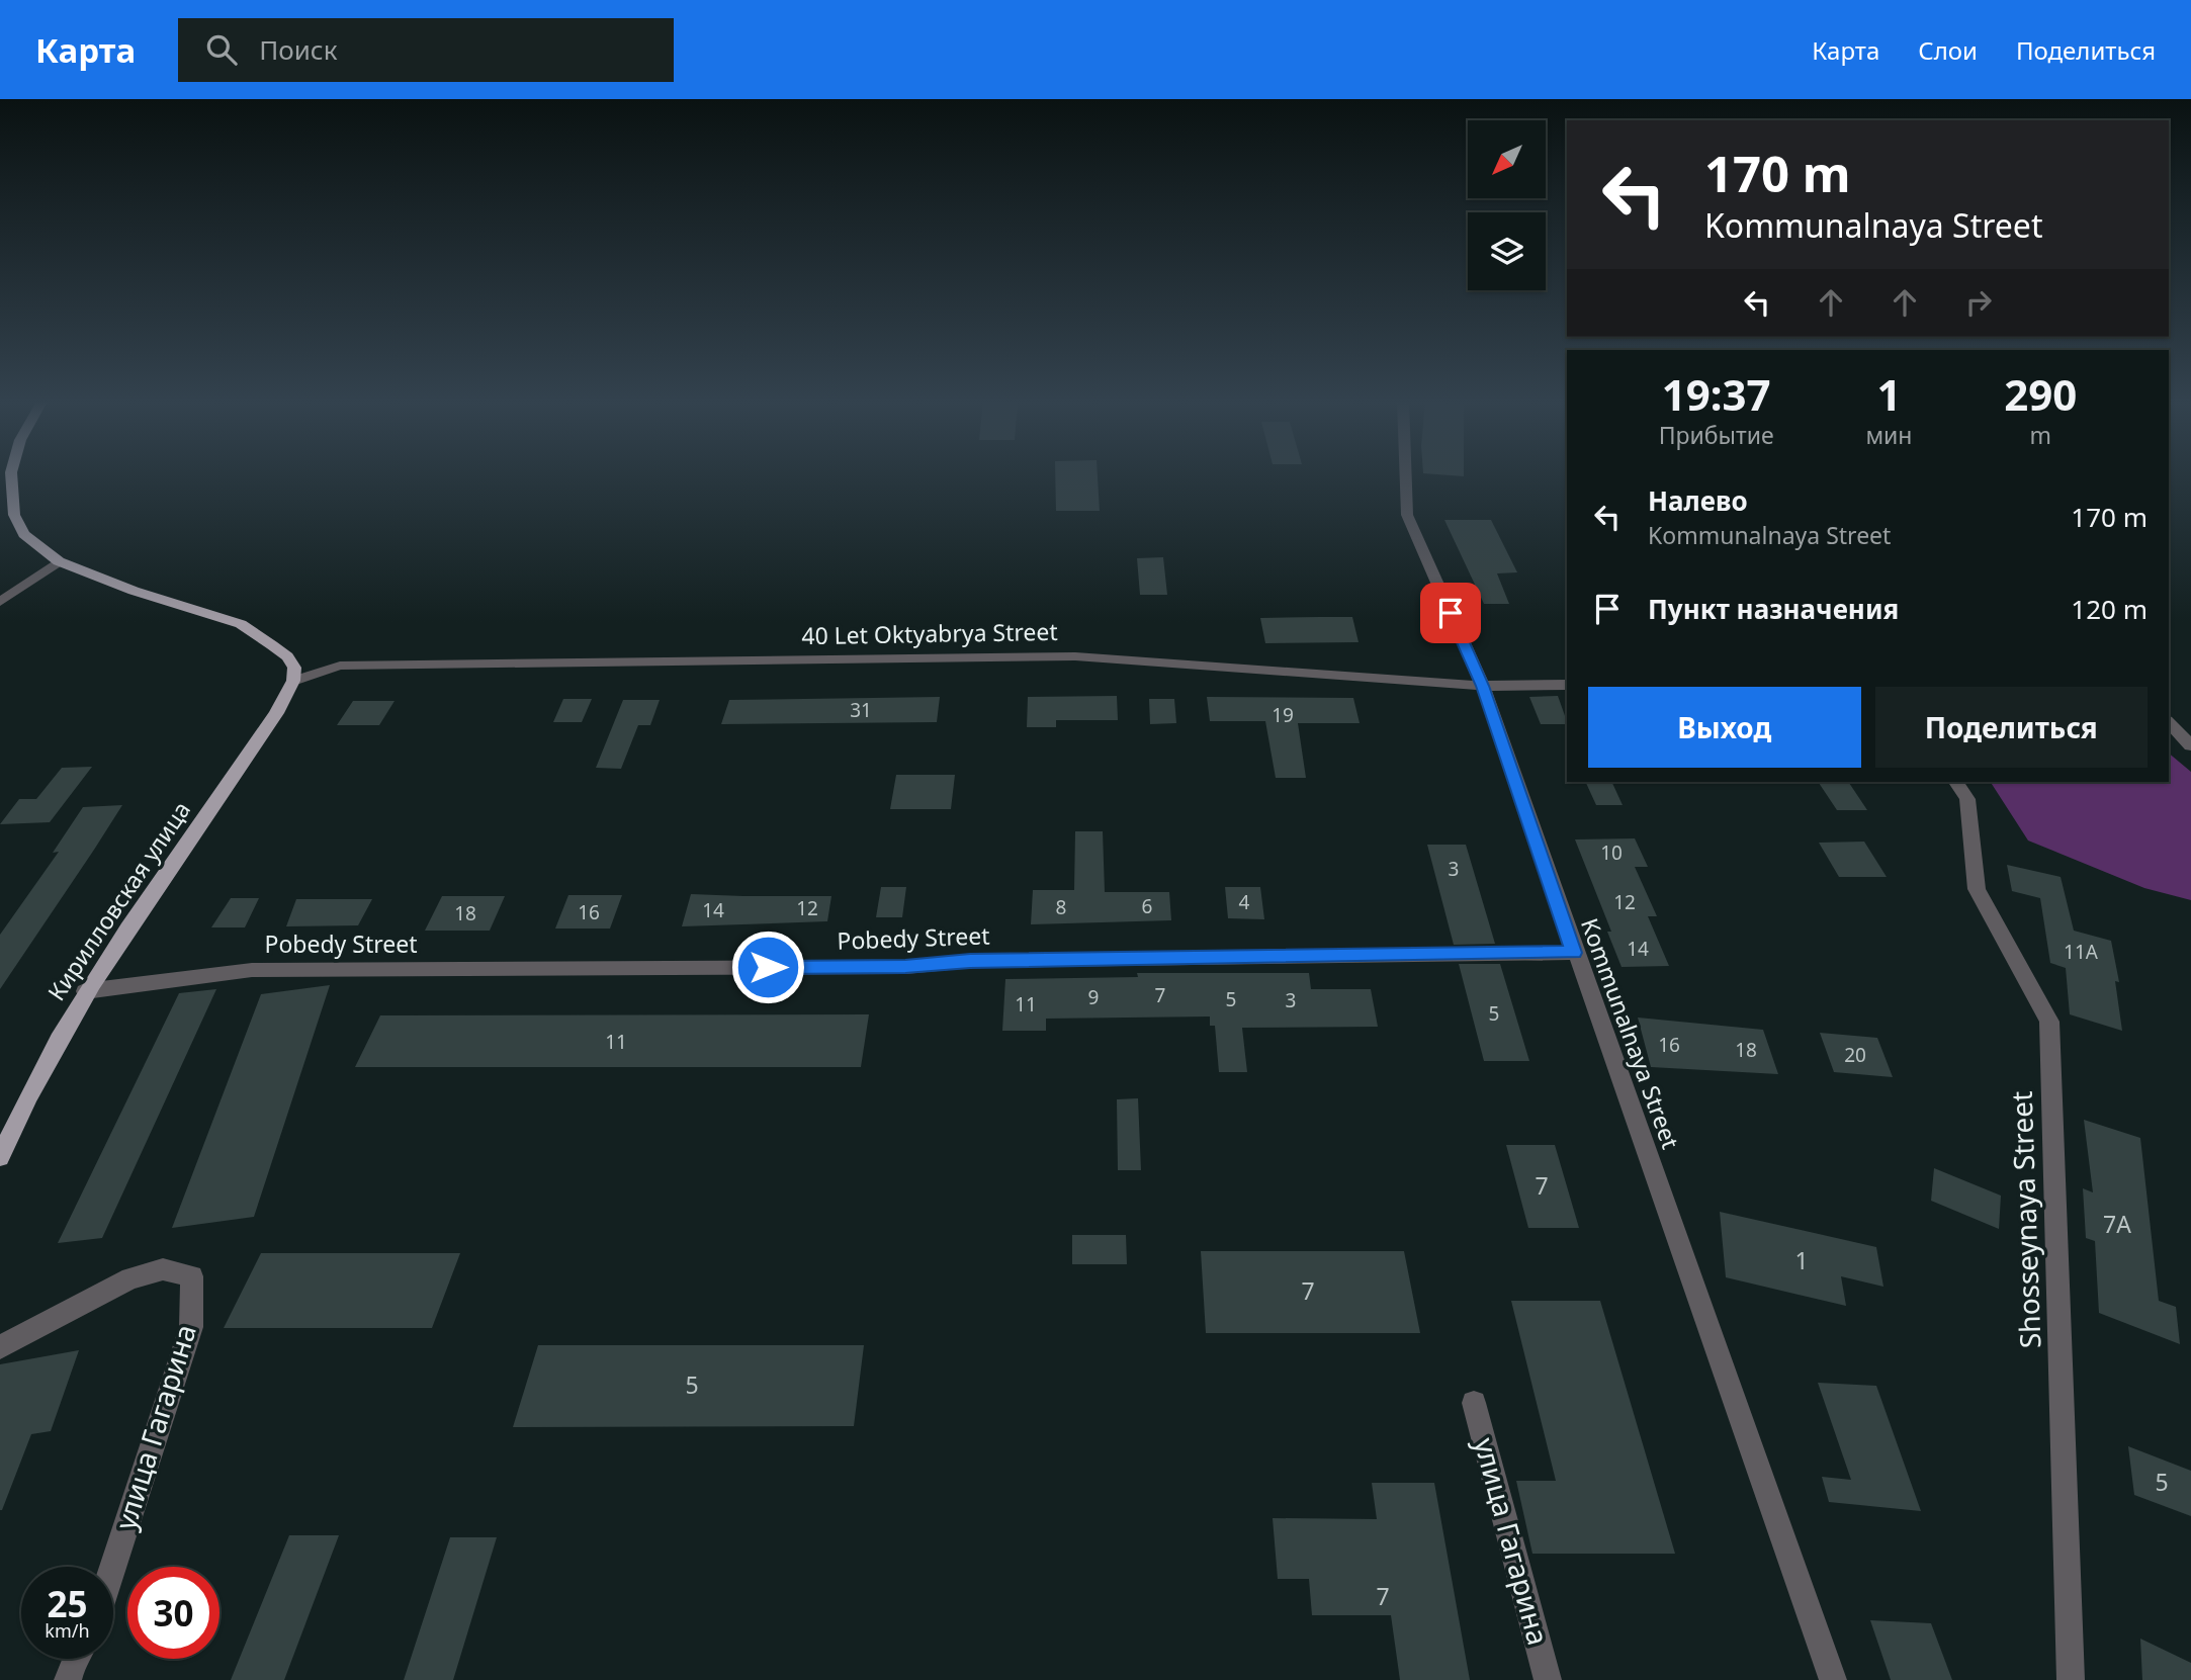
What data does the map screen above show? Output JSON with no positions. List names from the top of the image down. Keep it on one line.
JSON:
{"streets":{"main road":["Кирилловская улица"],"street":["40 Let Oktyabrya Street","Pobedy Street","Kommunalnaya Street","Shosseynaya Street","улица Гагарина"]},"crossings":[["40 Let Oktyabrya Street","Кирилловская улица"],["40 Let Oktyabrya Street","Kommunalnaya Street"],["Кирилловская улица","Pobedy Street"],["Pobedy Street","Kommunalnaya Street"]],"house_numbers":["31","19","10","3","4","12","6","8","12","14","16","18","14","11А","7","9","5","3","11","5","11","16","18","20","7","7А","1","7","5","5","7"],"north":"bottom left","page":{"header":"Карта","search":"Поиск","nav":["Карта","Слои","Поделиться"],"turn":["170 m","Kommunalnaya Street"],"eta":["19:37","Прибытие","1","мин","290","m"],"list":[{"name":"Налево","note":"Kommunalnaya Street","value":"170 m"},{"name":"Пункт назначения","value":"120 m"}],"buttons":["Выход","Поделиться"],"speed":"25 km/h","limit":"30"}}
